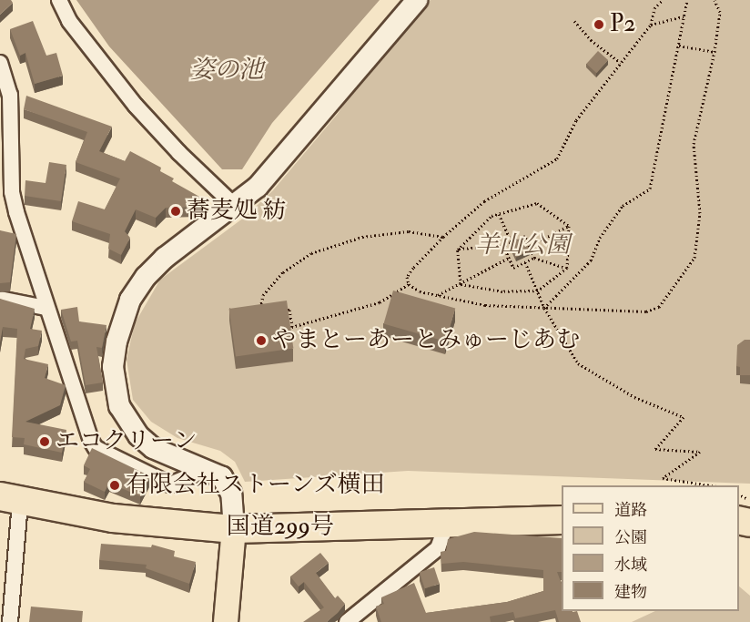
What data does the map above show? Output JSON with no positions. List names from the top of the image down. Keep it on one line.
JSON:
{"streets":{"highway":["国道299号"]},"water":["姿の池"],"parks":["羊山公園"],"places":["P2","蕎麦処 紡","やまとーあーとみゅーじあむ","エコクリーン","有限会社ストーンズ横田"],"legend":["道路","公園","水域","建物"]}
